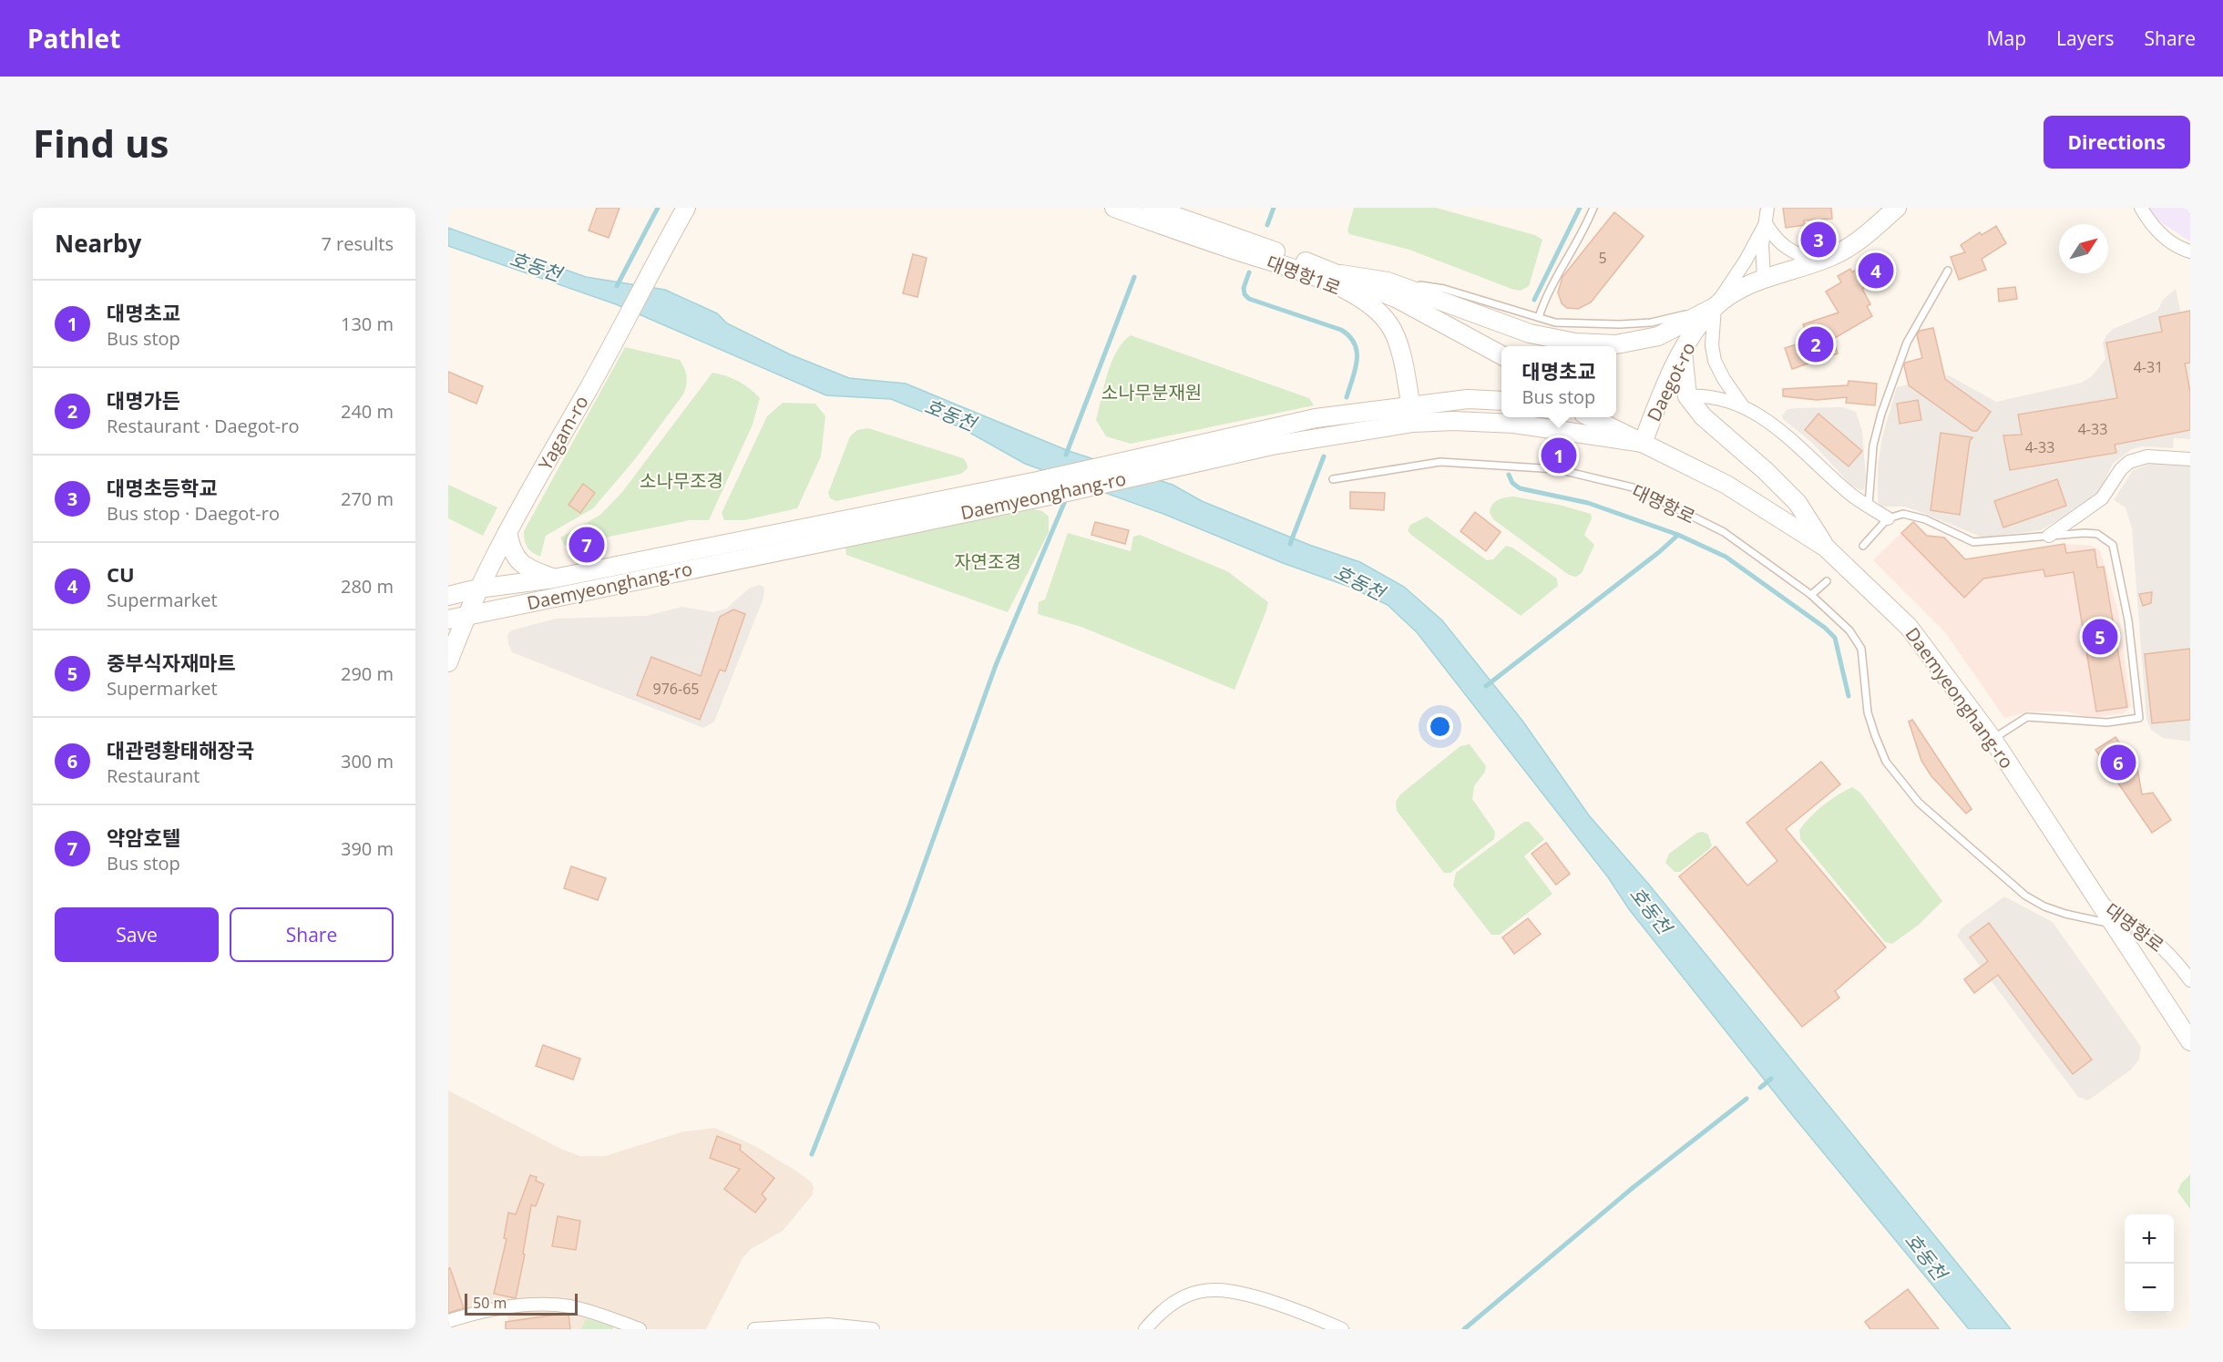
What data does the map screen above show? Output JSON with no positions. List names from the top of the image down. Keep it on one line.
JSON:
{"streets":{"main road":["대명항1로","Daegot-ro","Yagam-ro","Daemyeonghang-ro"],"street":["대명항로"]},"crossings":[["대명항1로","Daemyeonghang-ro"],["Daegot-ro","Daemyeonghang-ro"],["Yagam-ro","Daemyeonghang-ro"],["Daemyeonghang-ro","대명항로"]],"water":["호동천"],"parks":["소나무분재원","소나무조경","자연조경"],"house_numbers":["5","4-31","4-33","4-33","976-65"],"scale_bar":"50 m","north":"top right","page":{"header":"Pathlet","nav":["Map","Layers","Share"],"buttons":["Directions",["Save","Share"]],"title":"Find us","heading":["Nearby","7 results"],"pins":["3","4","2","1","7","5","6"],"list":[{"mark":"1","name":"대명초교","note":"Bus stop","value":"130 m"},{"mark":"2","name":"대명가든","note":"Restaurant · Daegot-ro","value":"240 m"},{"mark":"3","name":"대명초등학교","note":"Bus stop · Daegot-ro","value":"270 m"},{"mark":"4","name":"CU","note":"Supermarket","value":"280 m"},{"mark":"5","name":"중부식자재마트","note":"Supermarket","value":"290 m"},{"mark":"6","name":"대관령황태해장국","note":"Restaurant","value":"300 m"},{"mark":"7","name":"약암호텔","note":"Bus stop","value":"390 m"}],"popup":["대명초교","Bus stop"],"map_buttons":["+","−"],"scale":"50 m"}}
